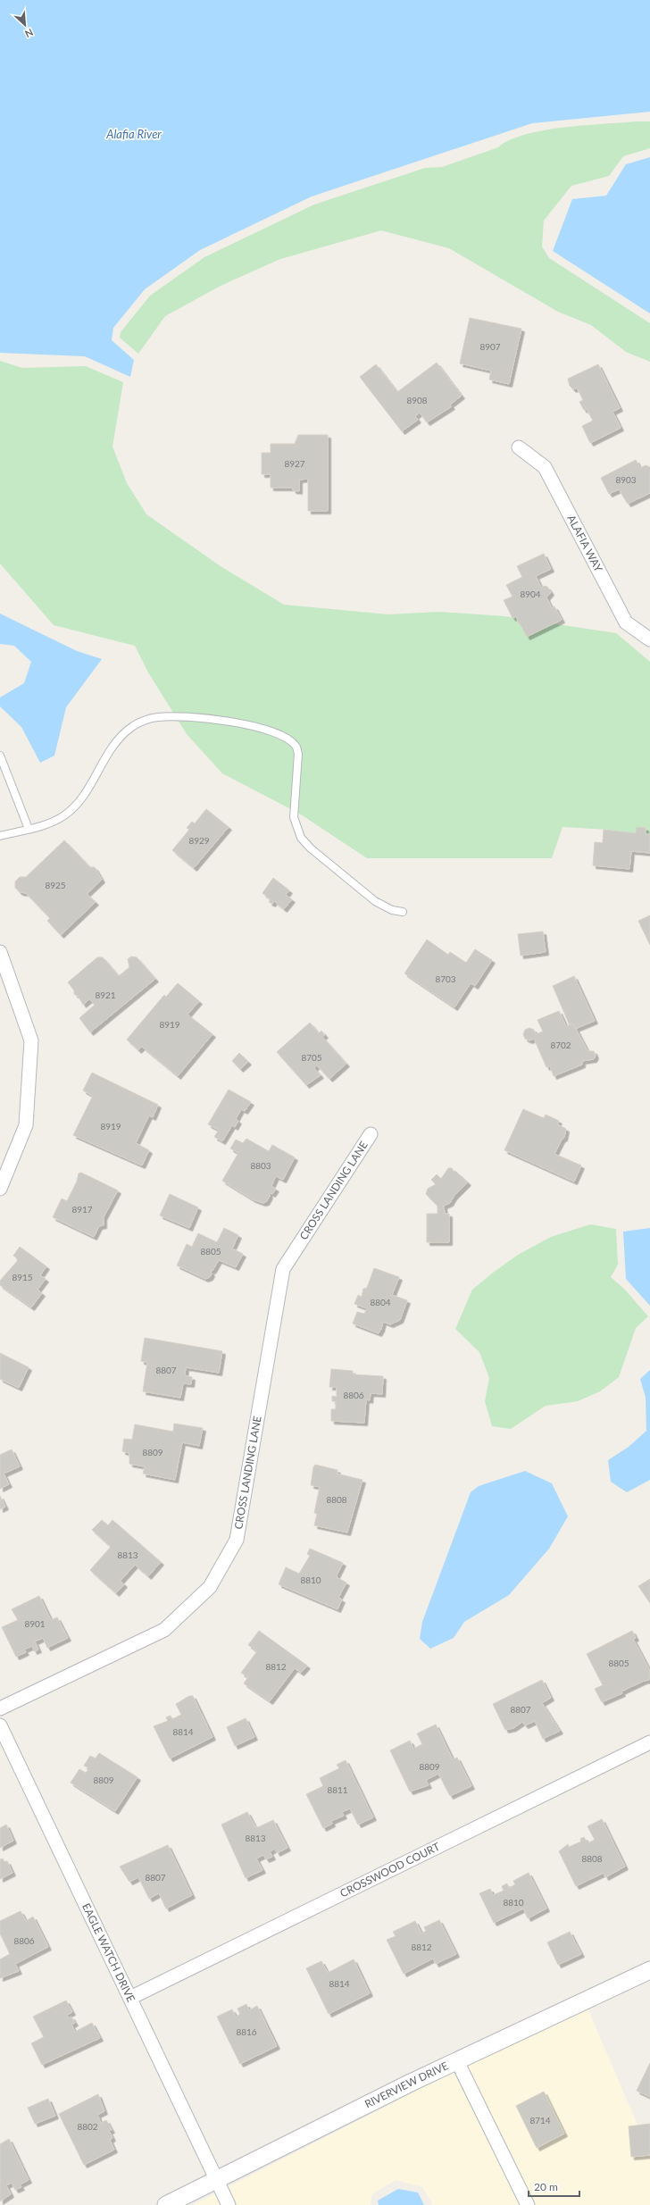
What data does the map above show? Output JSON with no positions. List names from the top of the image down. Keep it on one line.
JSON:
{"streets":{"street":["ALAFIA WAY","CROSS LANDING LANE","CROSSWOOD COURT","EAGLE WATCH DRIVE","RIVERVIEW DRIVE"]},"crossings":[["CROSSWOOD COURT","EAGLE WATCH DRIVE"],["EAGLE WATCH DRIVE","RIVERVIEW DRIVE"]],"water":["Alafia River"],"house_numbers":["8907","8908","8927","8903","8904","8929","8925","8703","8921","8919","8702","8705","8919","8803","8917","8805","8915","8804","8807","8806","8809","8808","8813","8810","8901","8805","8812","8807","8814","8809","8809","8811","8813","8808","8807","8810","8806","8812","8814","8816","8714","8802"],"scale_bar":"20 m","north":"bottom right"}
